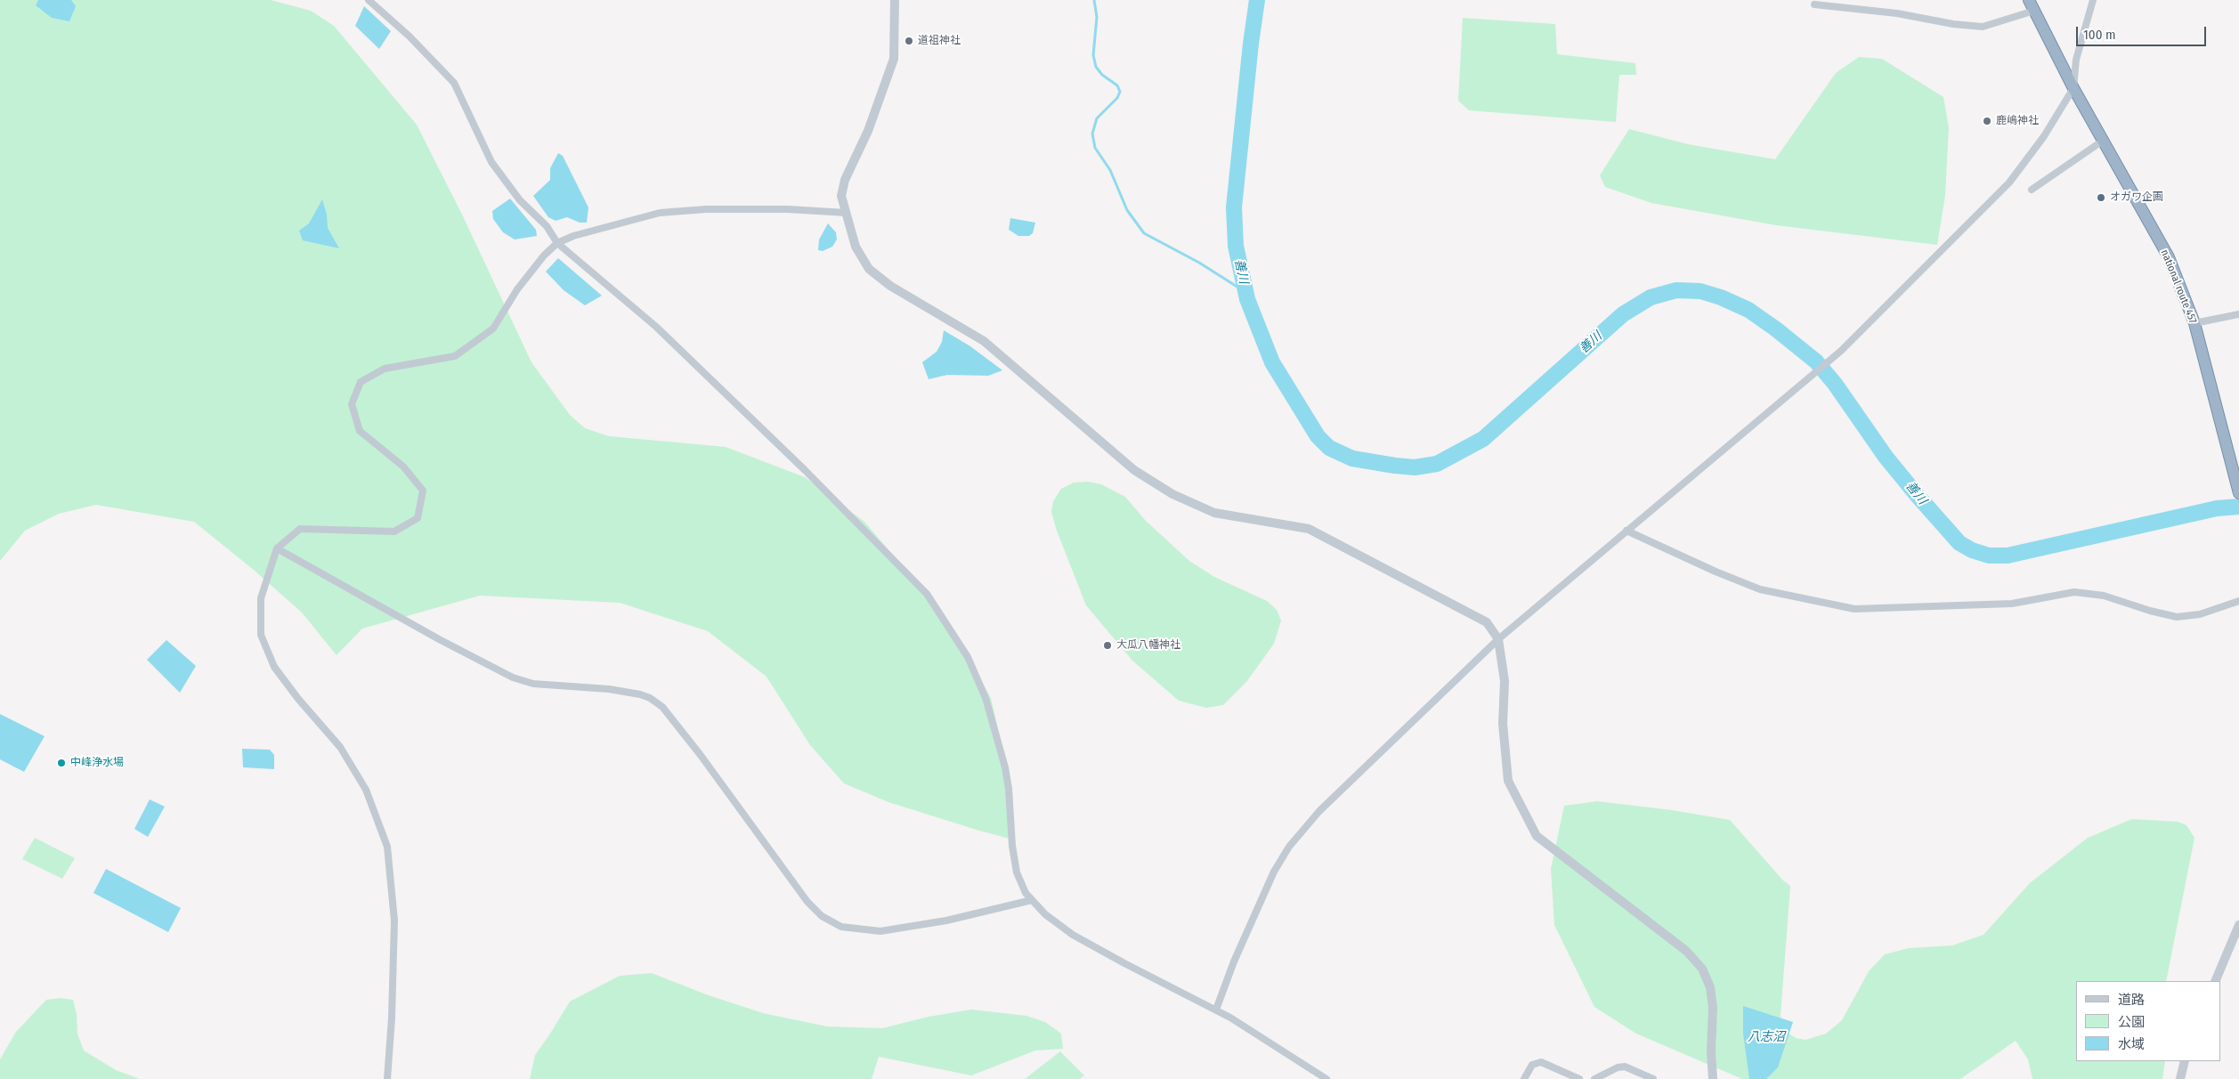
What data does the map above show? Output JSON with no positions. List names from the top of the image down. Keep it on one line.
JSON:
{"streets":{"highway":["national route 457"]},"water":["善川","八志沼"],"places":["道祖神社","鹿嶋神社","オガワ企画","大瓜八幡神社","中峰浄水場"],"legend":["道路","公園","水域"],"scale_bar":"100 m"}
